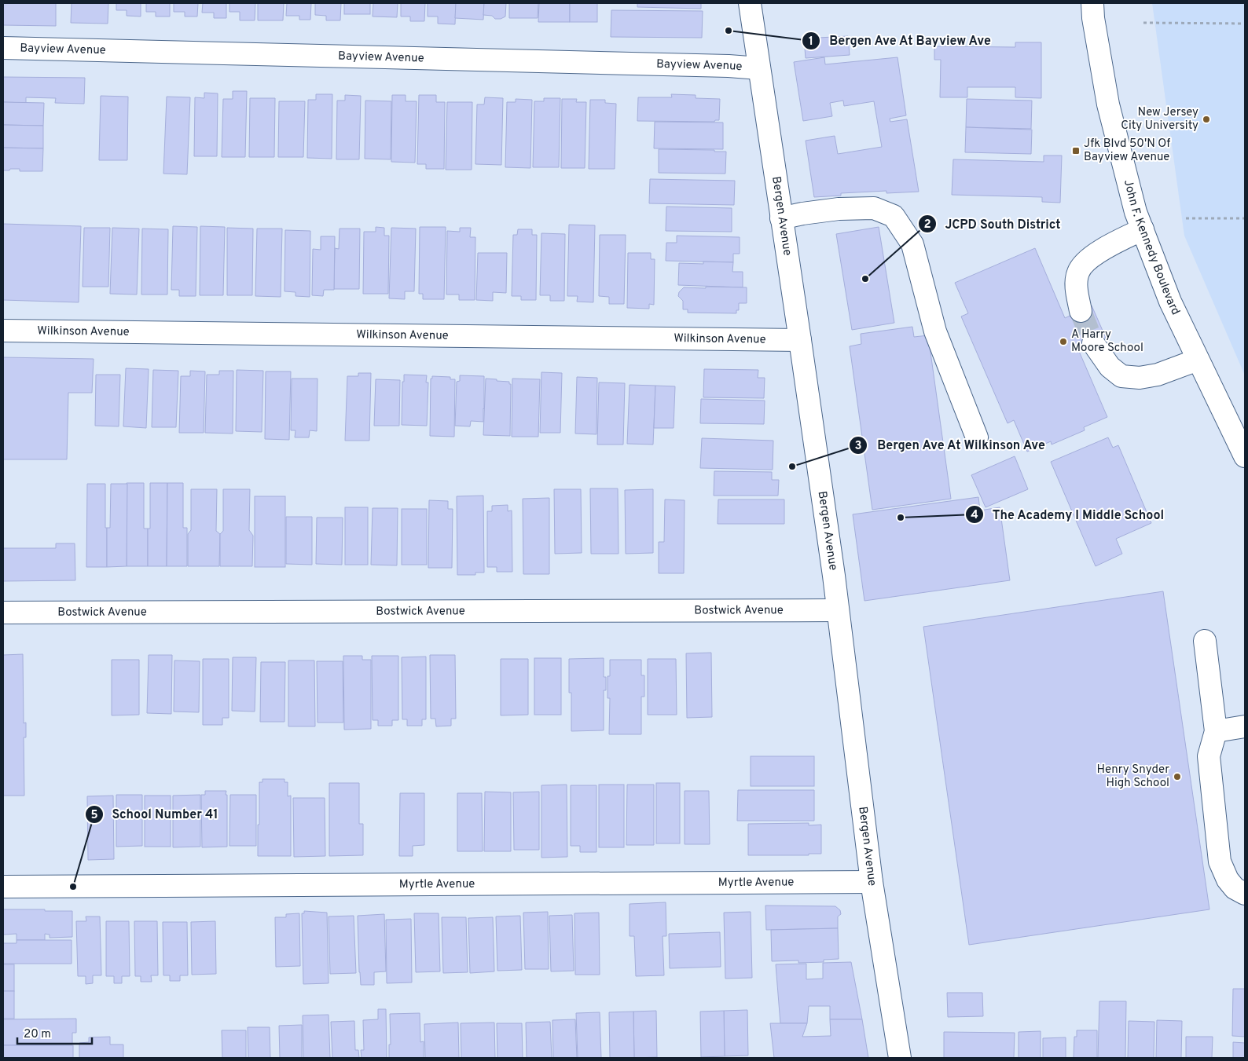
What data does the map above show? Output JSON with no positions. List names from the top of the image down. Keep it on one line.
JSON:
{"streets":{"street":["Bayview Avenue","Bergen Avenue","John F. Kennedy Boulevard","Wilkinson Avenue","Bostwick Avenue","Myrtle Avenue"]},"crossings":[["Bayview Avenue","Bergen Avenue"],["Bergen Avenue","Wilkinson Avenue"],["Bergen Avenue","Bostwick Avenue"],["Bergen Avenue","Myrtle Avenue"]],"places":{"other":["Bergen Ave At Bayview Ave","New Jersey City University","JCPD South District","A Harry Moore School","Bergen Ave At Wilkinson Ave","The Academy I Middle School","Henry Snyder High School","School Number 41"],"transit":["Jfk Blvd 50'N Of Bayview Avenue"]},"scale_bar":"20 m"}
